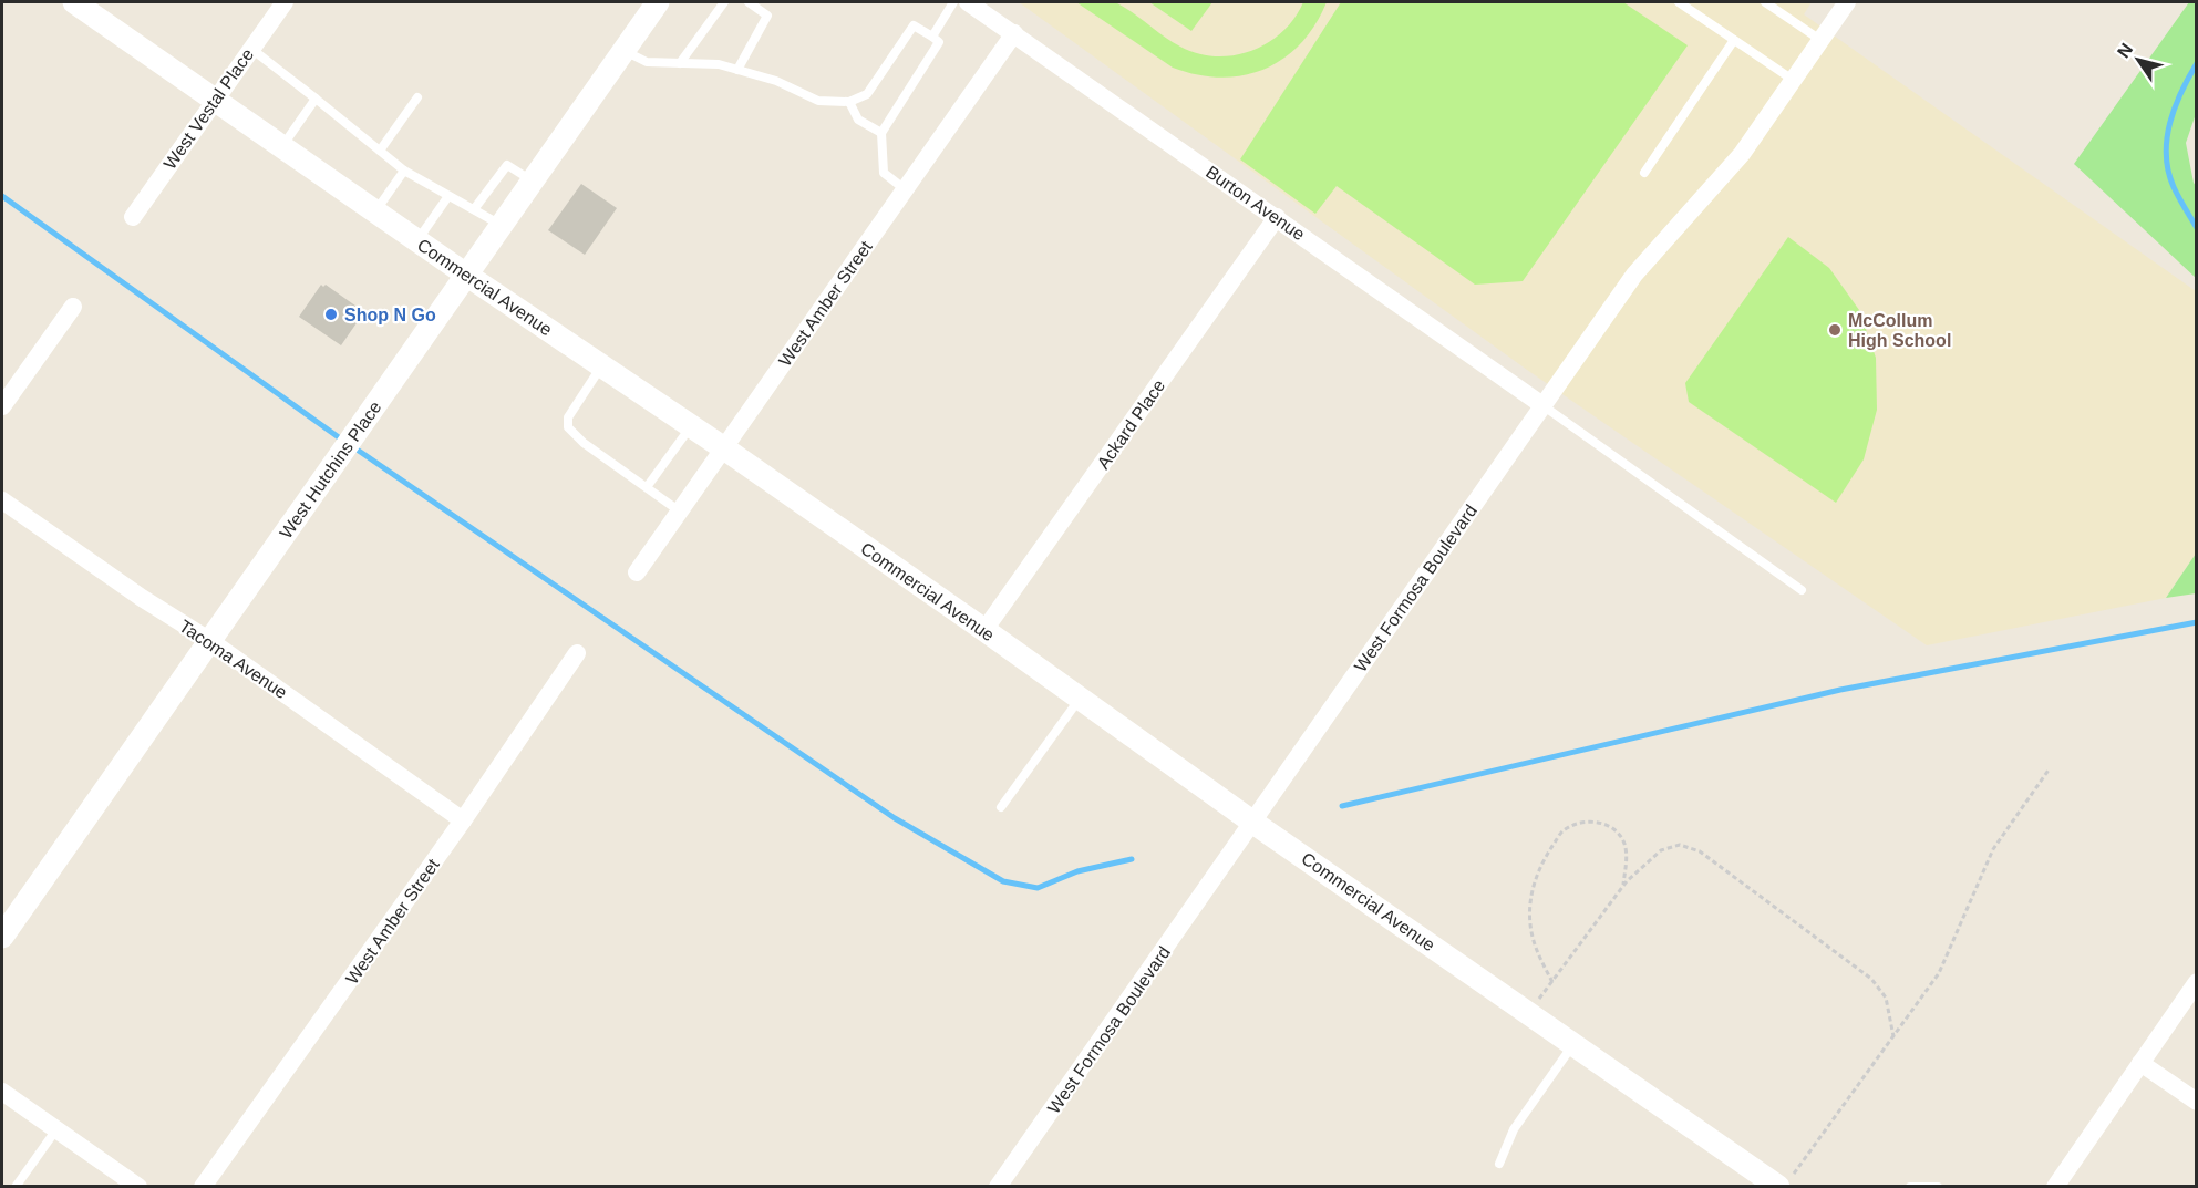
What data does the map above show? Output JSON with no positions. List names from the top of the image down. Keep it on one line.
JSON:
{"streets":{"street":["West Vestal Place","Burton Avenue","Commercial Avenue","West Amber Street","Ackard Place","West Hutchins Place","West Formosa Boulevard","Tacoma Avenue"]},"crossings":[["West Vestal Place","Commercial Avenue"],["Burton Avenue","West Amber Street"],["Burton Avenue","Ackard Place"],["Burton Avenue","West Formosa Boulevard"],["Commercial Avenue","West Amber Street"],["Commercial Avenue","Ackard Place"],["Commercial Avenue","West Hutchins Place"],["Commercial Avenue","West Formosa Boulevard"],["West Amber Street","Tacoma Avenue"],["West Hutchins Place","Tacoma Avenue"]],"places":["Shop N Go","McCollum High School"],"north":"top left"}
